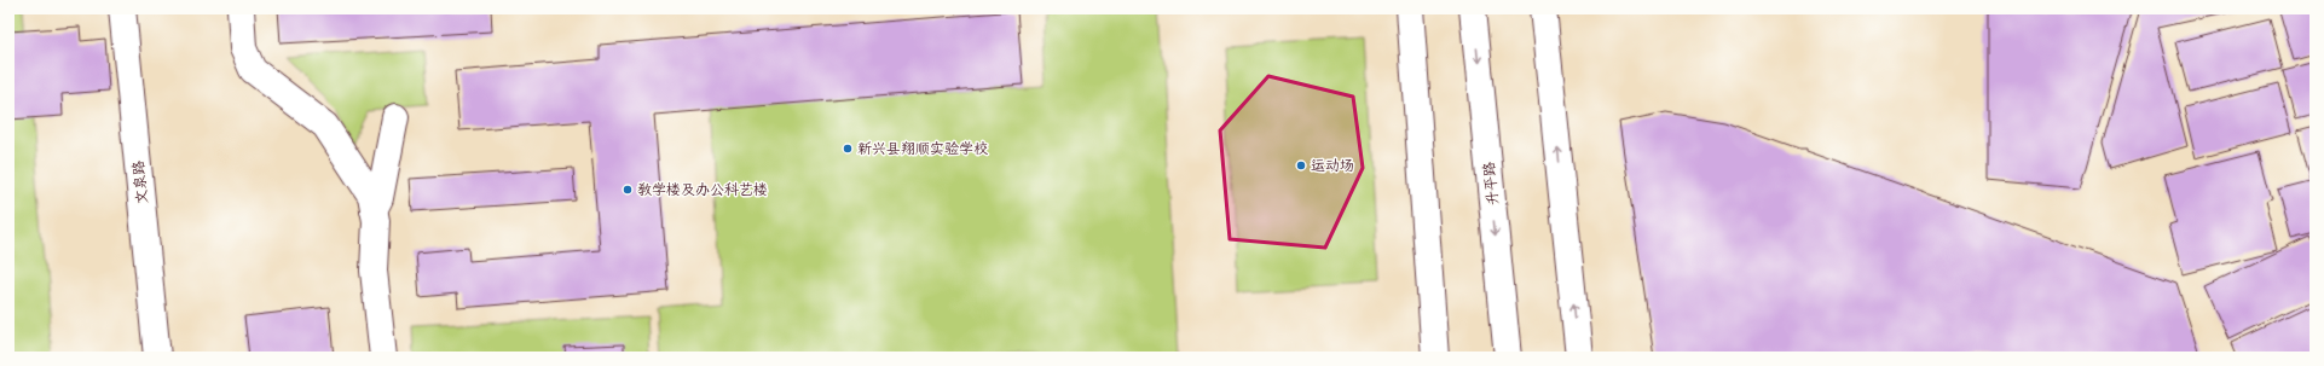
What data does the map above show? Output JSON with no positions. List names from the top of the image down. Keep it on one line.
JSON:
{"streets":{"street":["文泉路","升平路"]},"places":["新兴县翔顺实验学校","运动场","教学楼及办公科艺楼"]}
